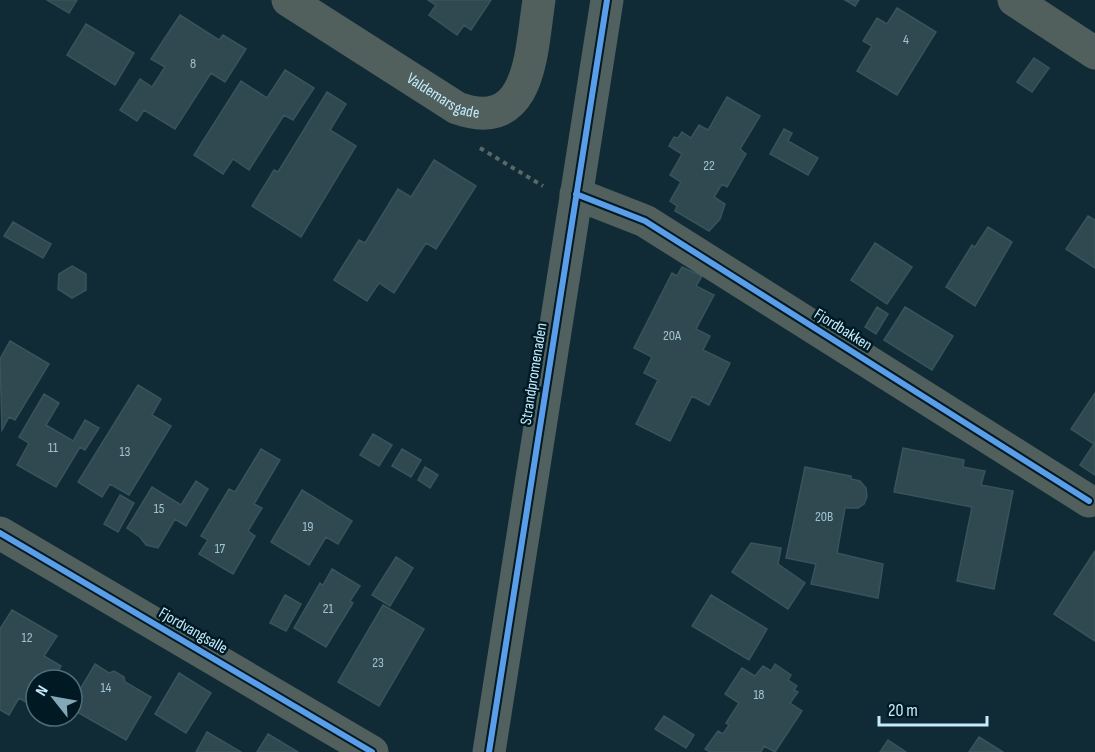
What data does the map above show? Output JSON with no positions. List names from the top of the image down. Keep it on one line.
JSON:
{"streets":{"street":["Valdemarsgade","Fjordbakken","Strandpromenaden","Fjordvangsalle"]},"crossings":[["Fjordbakken","Strandpromenaden"]],"house_numbers":["4","8","22","20A","11","13","15","20B","19","17","21","12","23","14","18"],"scale_bar":"20 m","north":"top left"}
